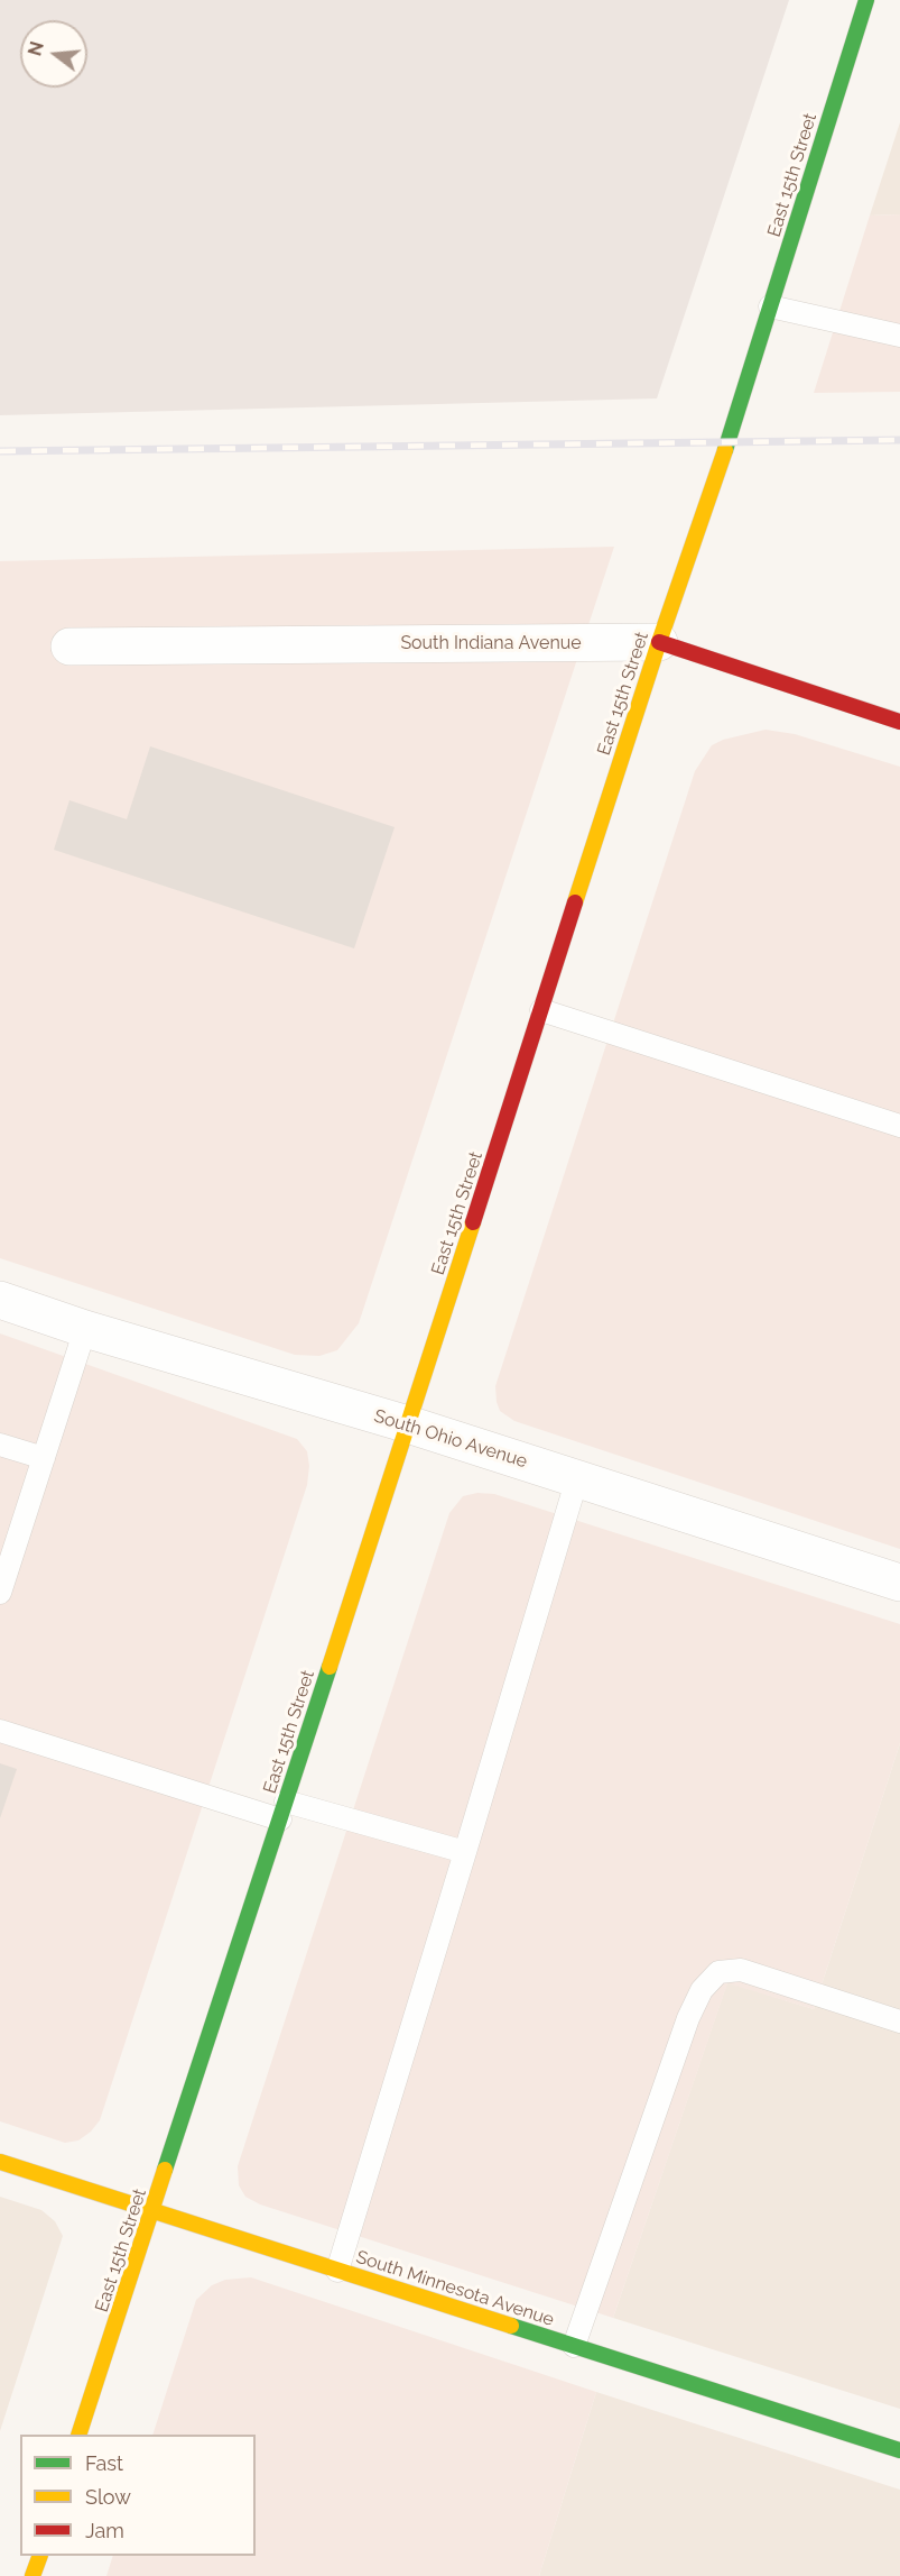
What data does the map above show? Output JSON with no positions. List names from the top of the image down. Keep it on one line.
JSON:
{"streets":{"main road":["East 15th Street","South Indiana Avenue","South Minnesota Avenue"],"street":["South Ohio Avenue"]},"crossings":[["East 15th Street","South Indiana Avenue"],["East 15th Street","South Ohio Avenue"],["East 15th Street","South Minnesota Avenue"]],"legend":["Fast","Slow","Jam"],"north":"left"}
